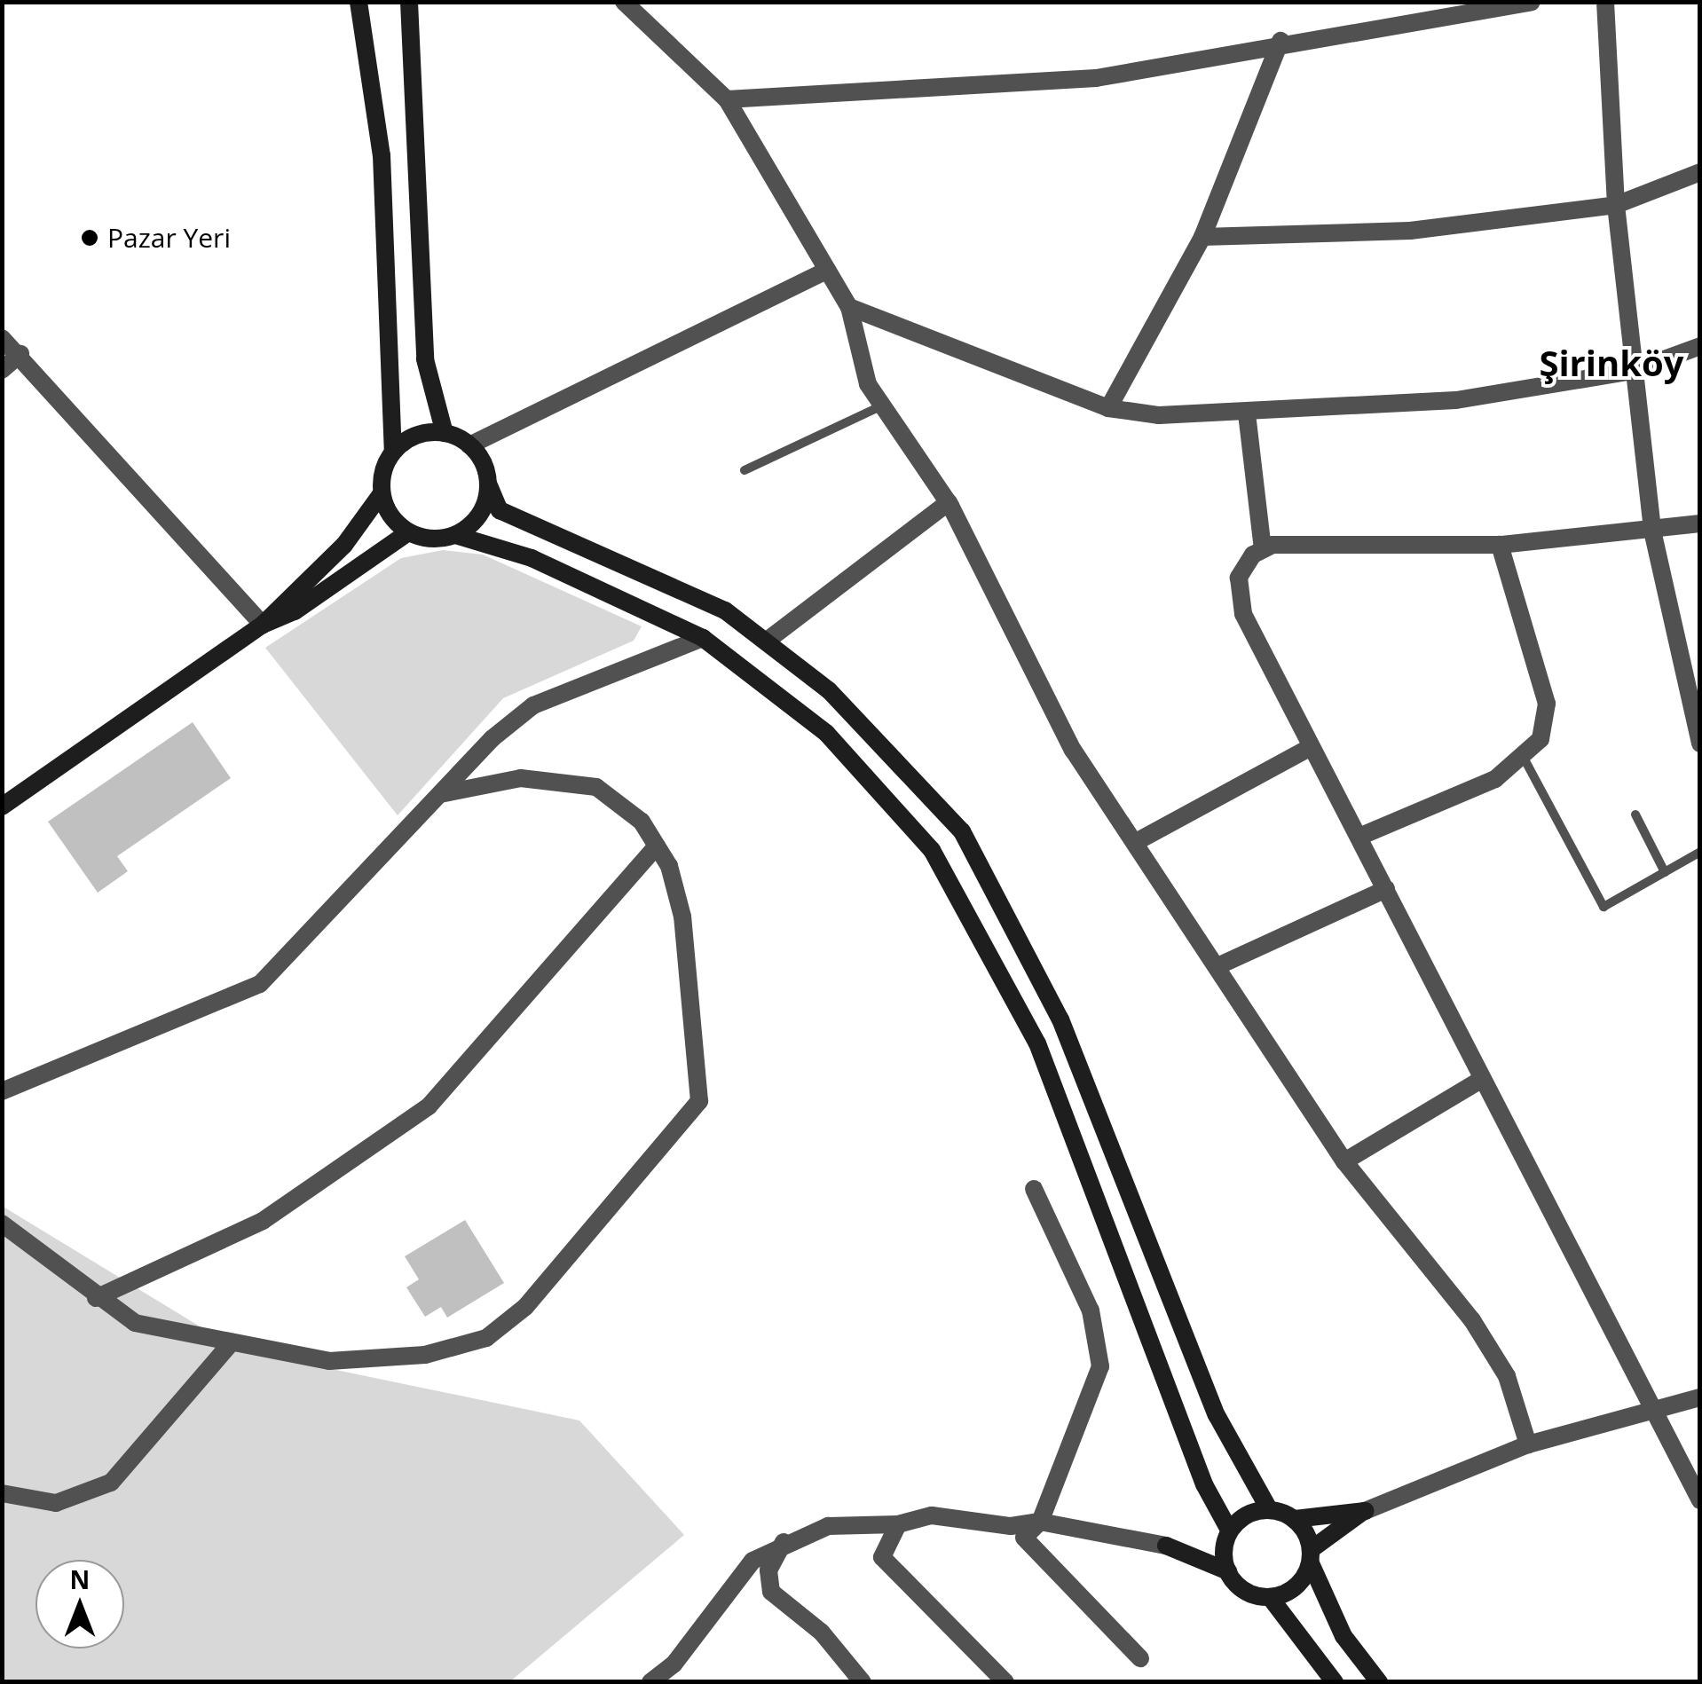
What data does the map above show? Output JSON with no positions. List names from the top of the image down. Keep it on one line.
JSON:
{"districts":["Şirinköy"],"places":["Pazar Yeri"],"north":"top"}
